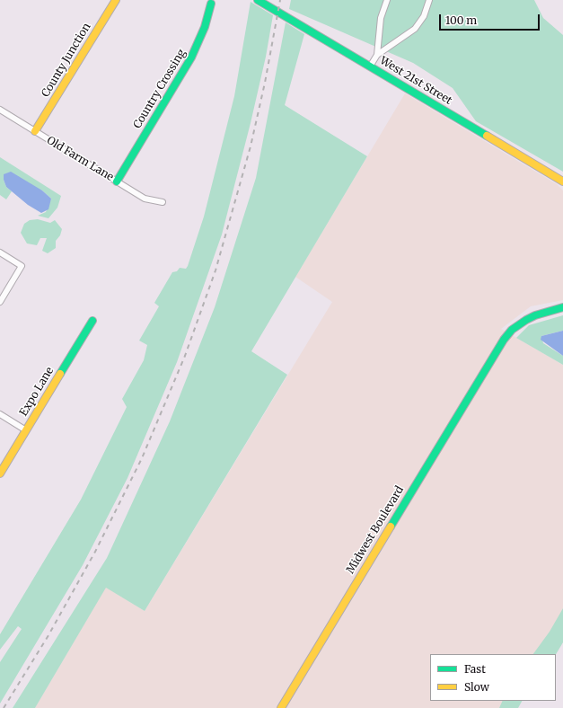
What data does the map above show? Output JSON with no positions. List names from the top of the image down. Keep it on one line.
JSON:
{"streets":{"street":["County Junction","West 21st Street","Country Crossing","Old Farm Lane","Expo Lane","Midwest Boulevard"]},"crossings":[["County Junction","Old Farm Lane"],["Country Crossing","Old Farm Lane"]],"legend":["Fast","Slow"],"scale_bar":"100 m"}
